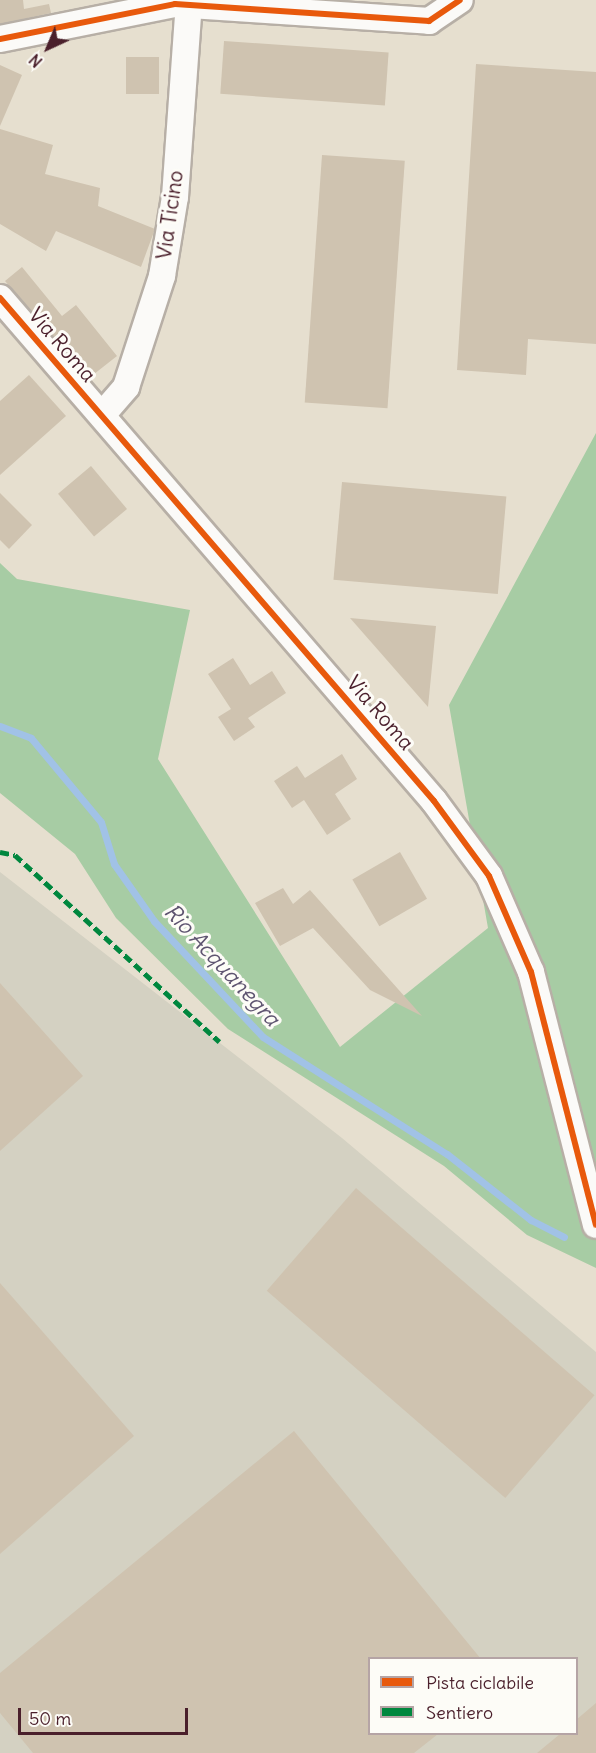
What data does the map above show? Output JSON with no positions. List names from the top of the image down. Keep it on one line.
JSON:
{"streets":{"street":["Via Ticino","Via Roma"]},"crossings":[["Via Ticino","Via Roma"]],"water":["Rio Acquanegra"],"legend":["Pista ciclabile","Sentiero"],"scale_bar":"50 m","north":"bottom left"}
